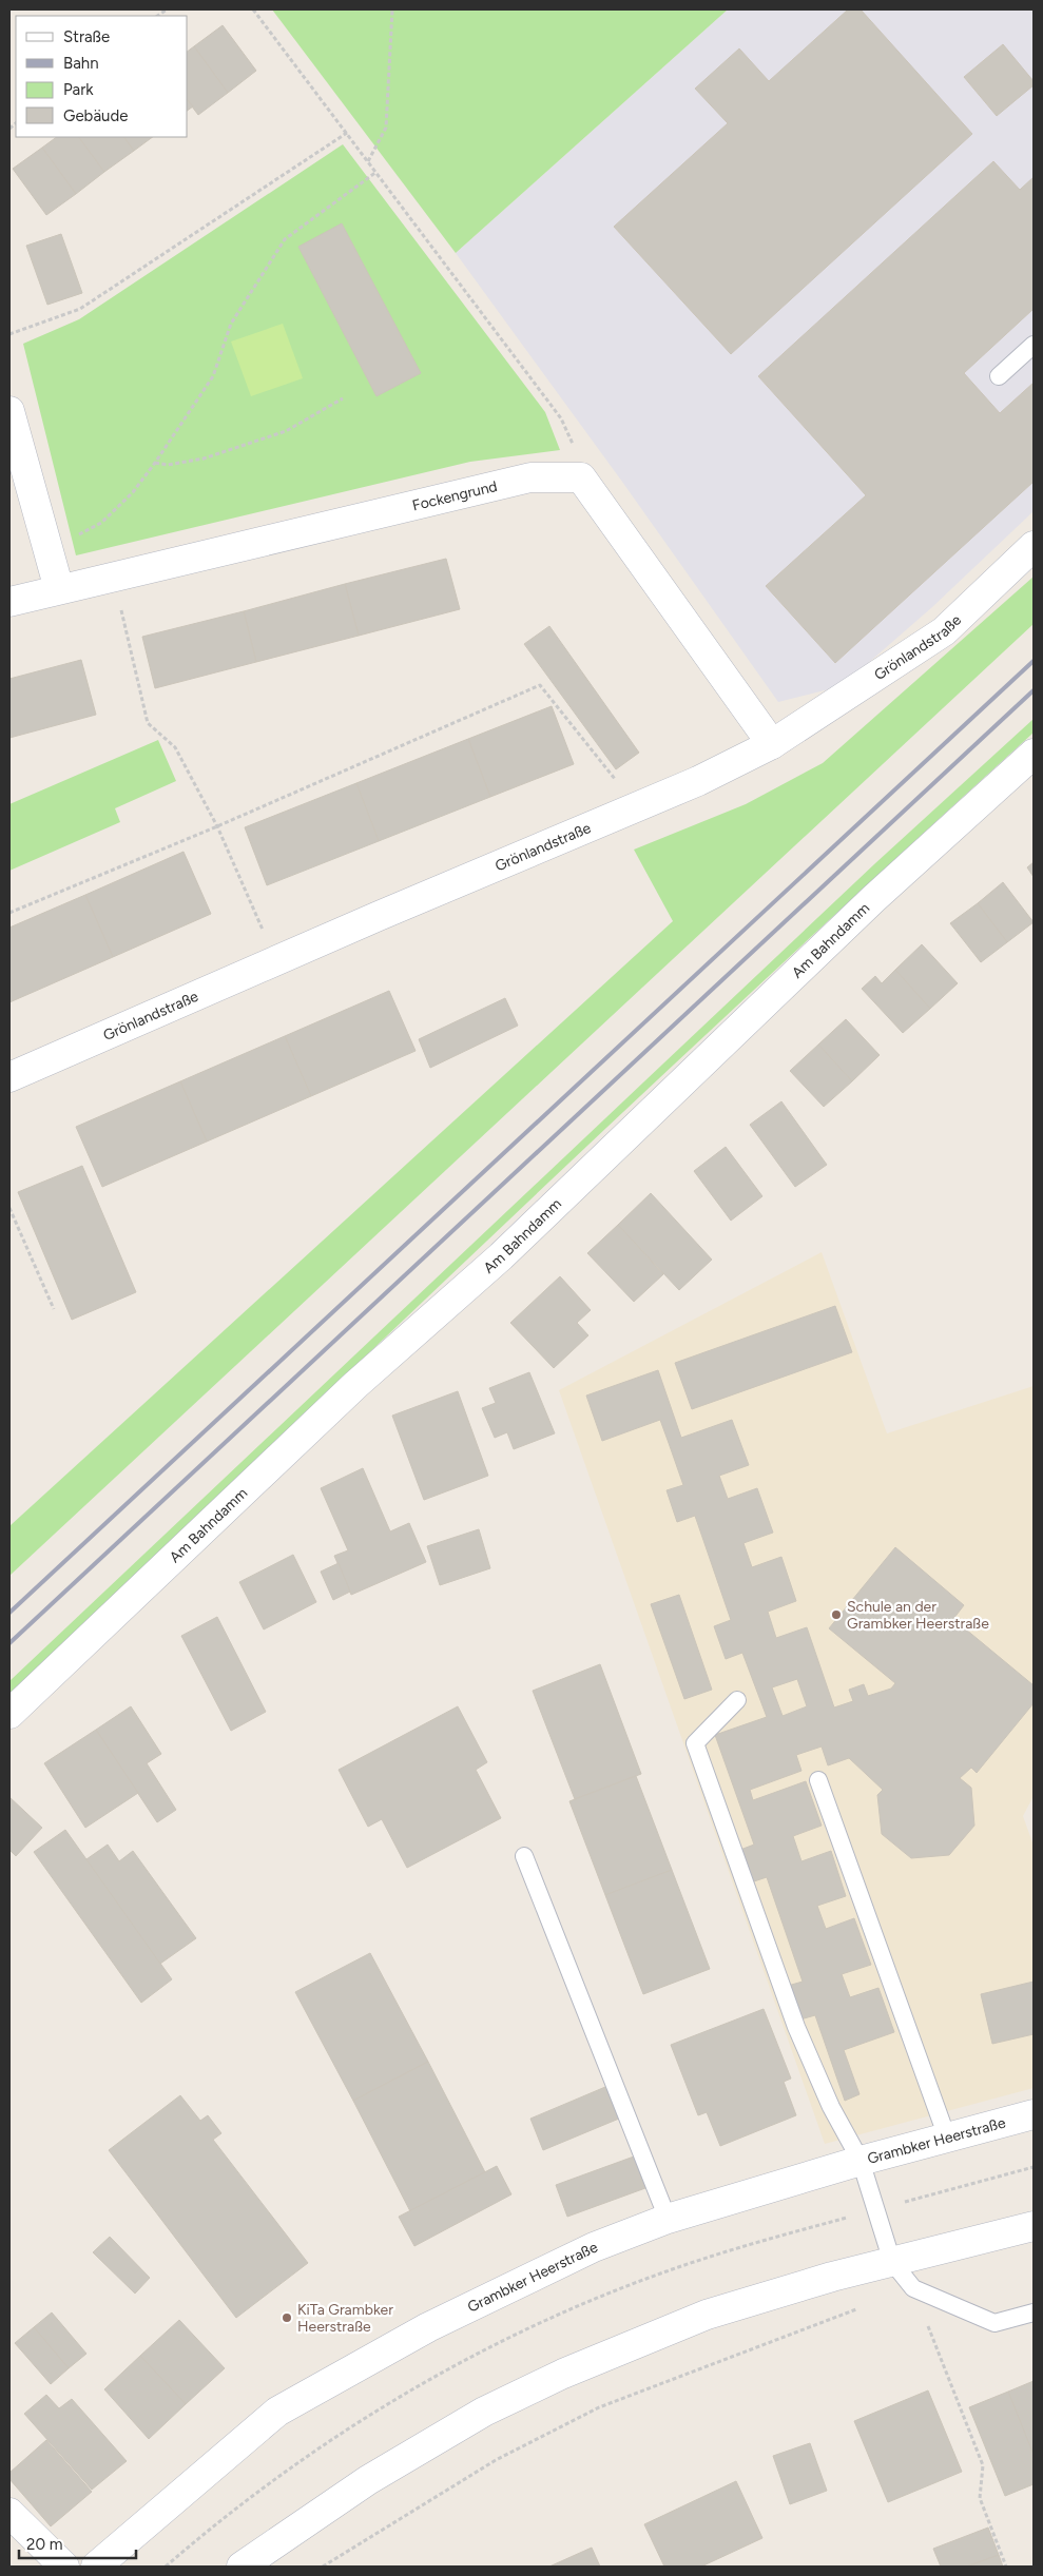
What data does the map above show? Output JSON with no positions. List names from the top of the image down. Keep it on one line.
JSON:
{"streets":{"street":["Fockengrund","Grönlandstraße","Am Bahndamm","Grambker Heerstraße"]},"places":["Schule an der Grambker Heerstraße","KiTa Grambker Heerstraße"],"legend":["Straße","Bahn","Park","Gebäude"],"scale_bar":"20 m"}
